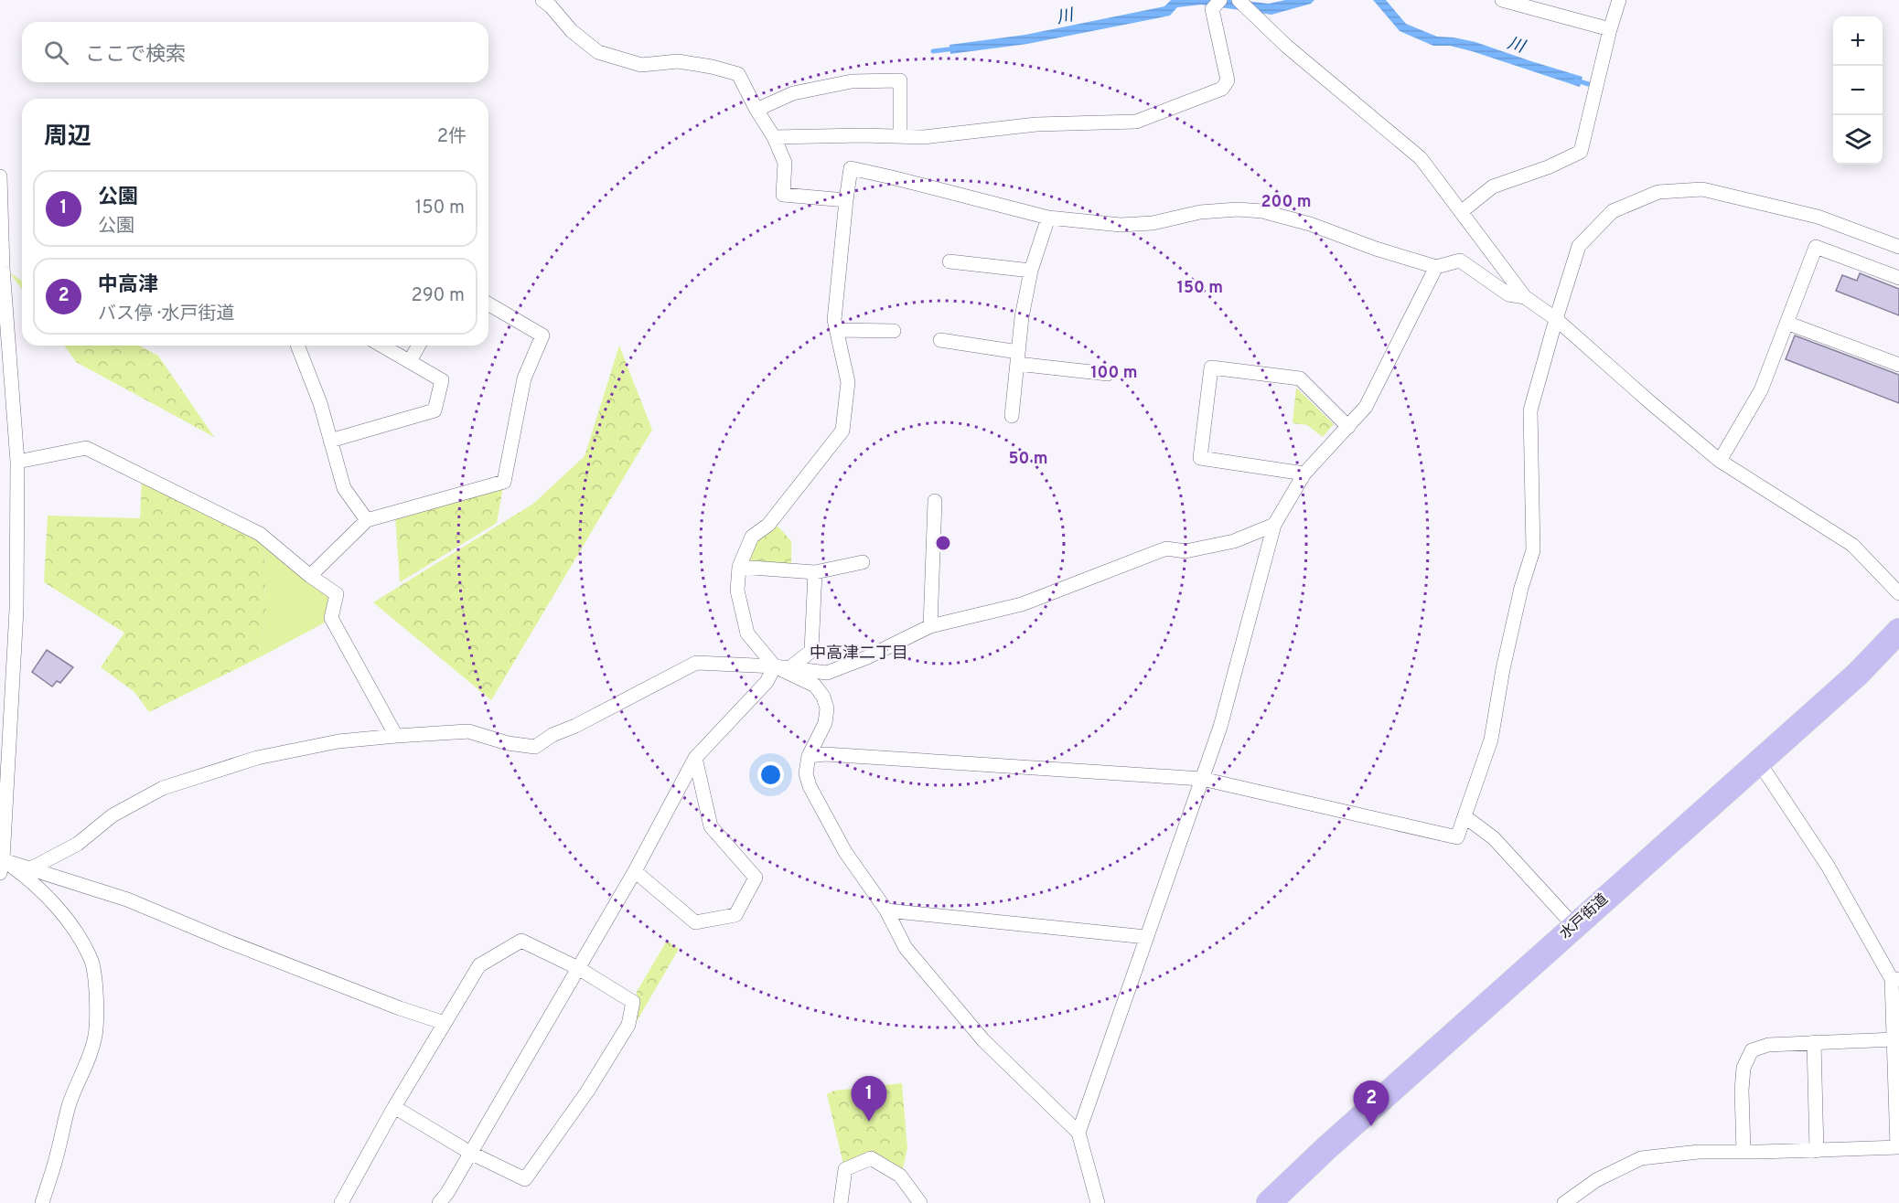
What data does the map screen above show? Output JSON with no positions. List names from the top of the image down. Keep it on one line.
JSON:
{"streets":{"highway":["水戸街道"]},"districts":["中高津二丁目"],"water":["川"],"page":{"map_buttons":["+","−"],"search":"ここで検索","heading":["周辺","2件"],"list":[{"mark":"1","name":"公園","note":"公園","value":"150 m"},{"mark":"2","name":"中高津","note":"バス停 · 水戸街道","value":"290 m"}],"pins":["1","2"]},"rings":["200 m","150 m","100 m","50 m"]}
